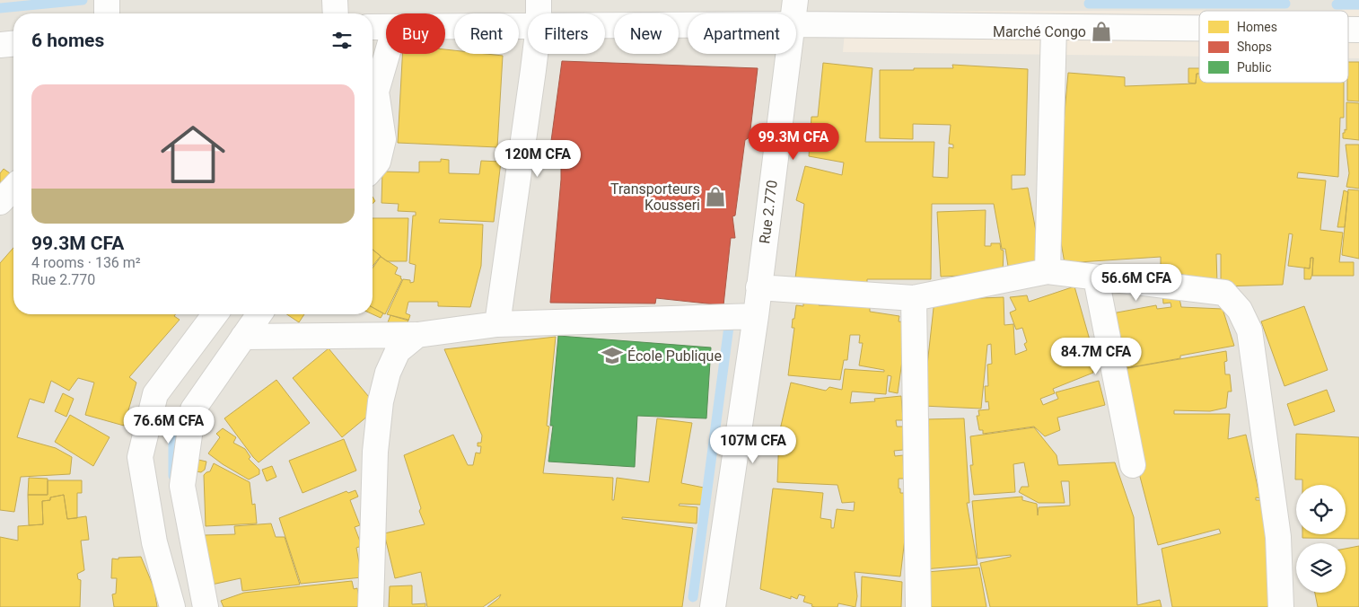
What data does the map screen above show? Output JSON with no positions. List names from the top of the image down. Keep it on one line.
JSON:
{"streets":{"street":["Rue 2.770"]},"places":{"shop":["Marché Congo","Transporteurs Kousseri"],"school or university":["École Publique"]},"legend":["Homes","Shops","Public"],"page":{"chip":["Buy","Rent","Filters","New","Apartment"],"heading":"6 homes","list":[{"name":"99.3M CFA","note":"4 rooms · 136 m² · Rue 2.770"}],"price":["99.3M CFA","120M CFA","56.6M CFA","84.7M CFA","76.6M CFA","107M CFA"]}}
